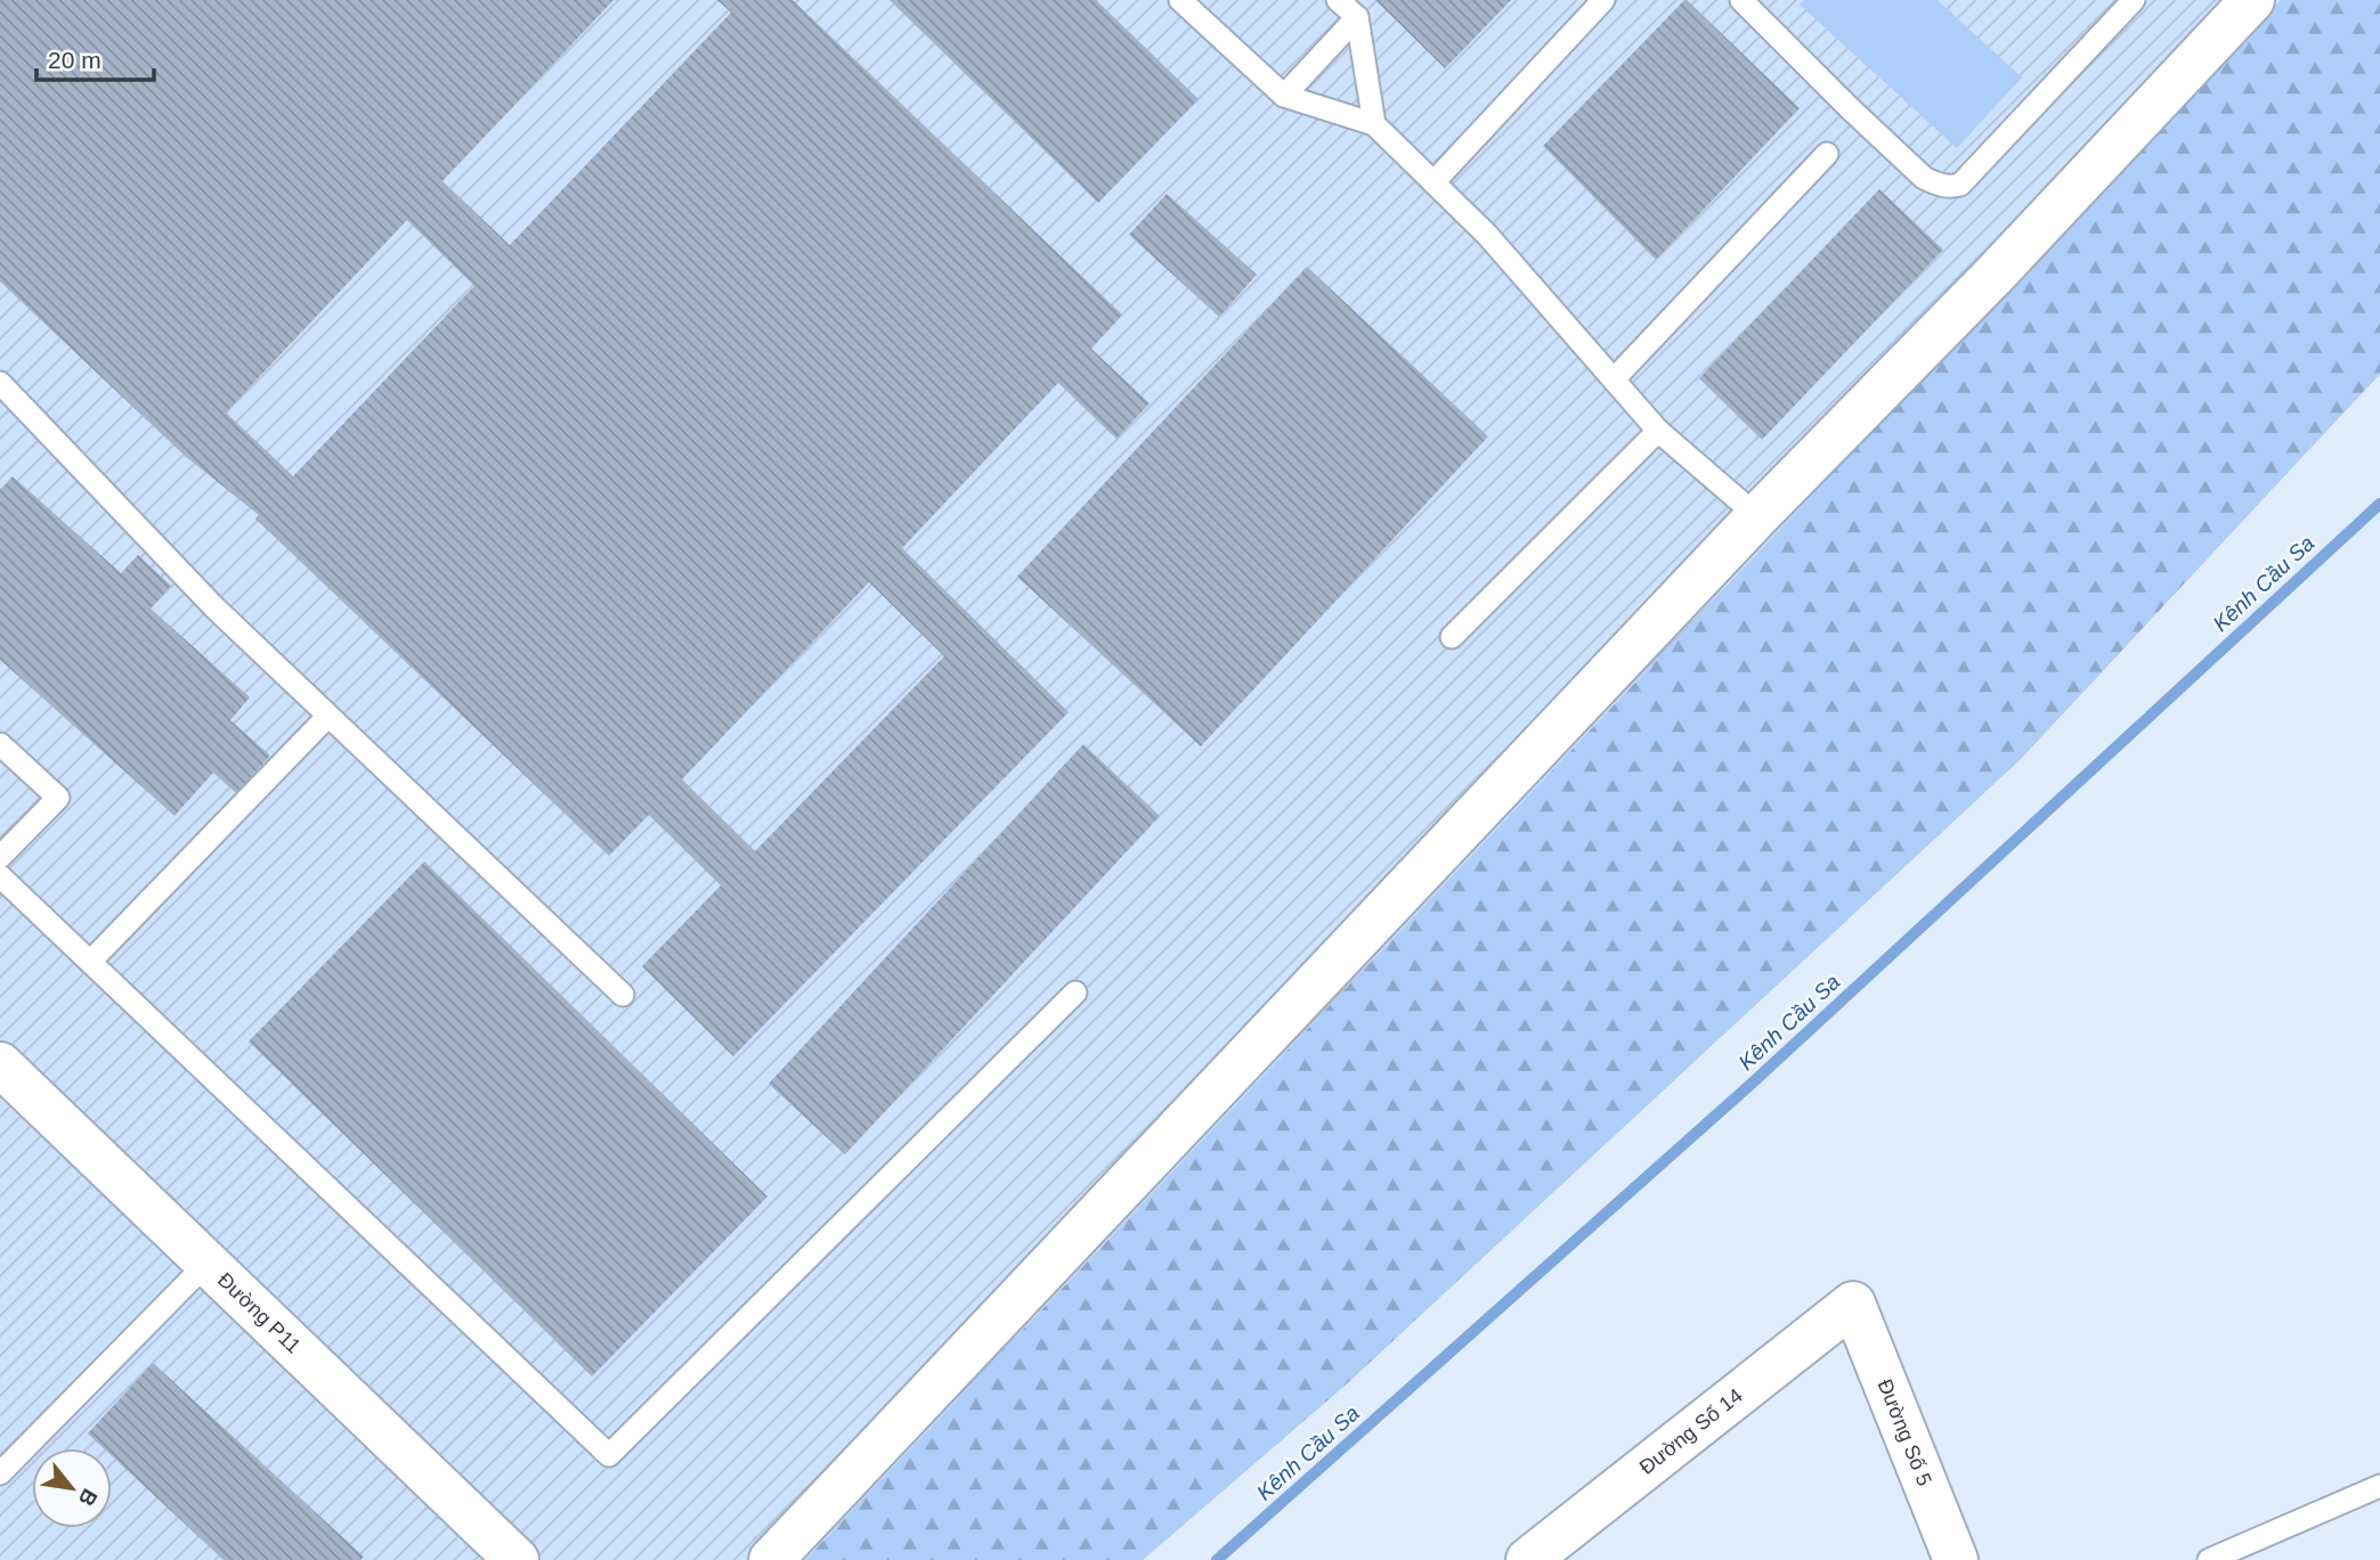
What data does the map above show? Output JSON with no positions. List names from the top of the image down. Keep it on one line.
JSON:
{"streets":{"street":["Đường P11","Đường Số 14","Đường Số 5"]},"crossings":[["Đường Số 14","Đường Số 5"]],"water":["Kênh Cầu Sa"],"scale_bar":"20 m","north":"bottom right"}
